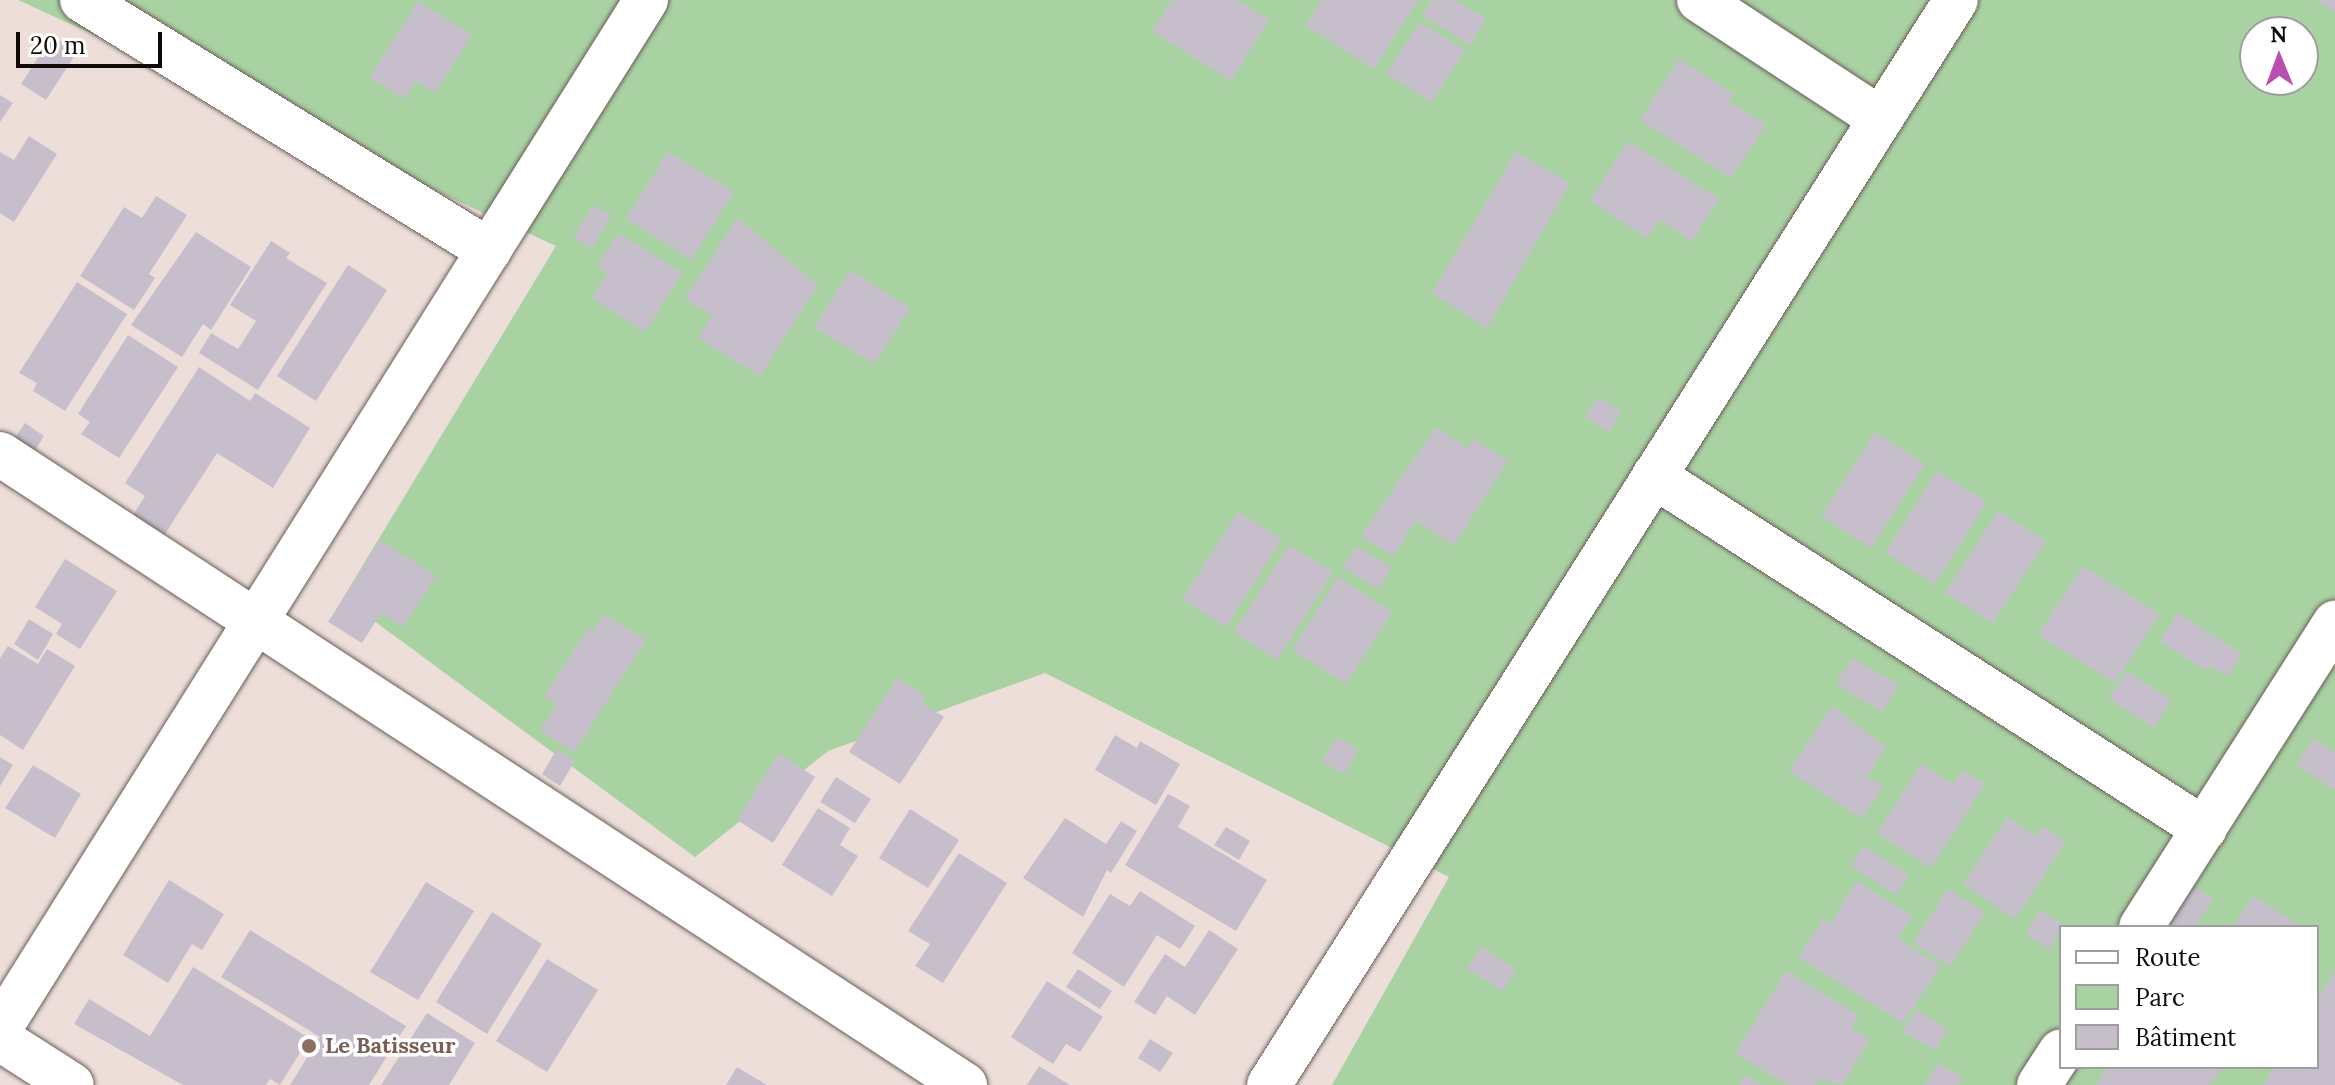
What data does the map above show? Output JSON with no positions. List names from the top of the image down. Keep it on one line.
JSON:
{"places":["Le Batisseur"],"legend":["Route","Parc","Bâtiment"],"scale_bar":"20 m","north":"top"}
